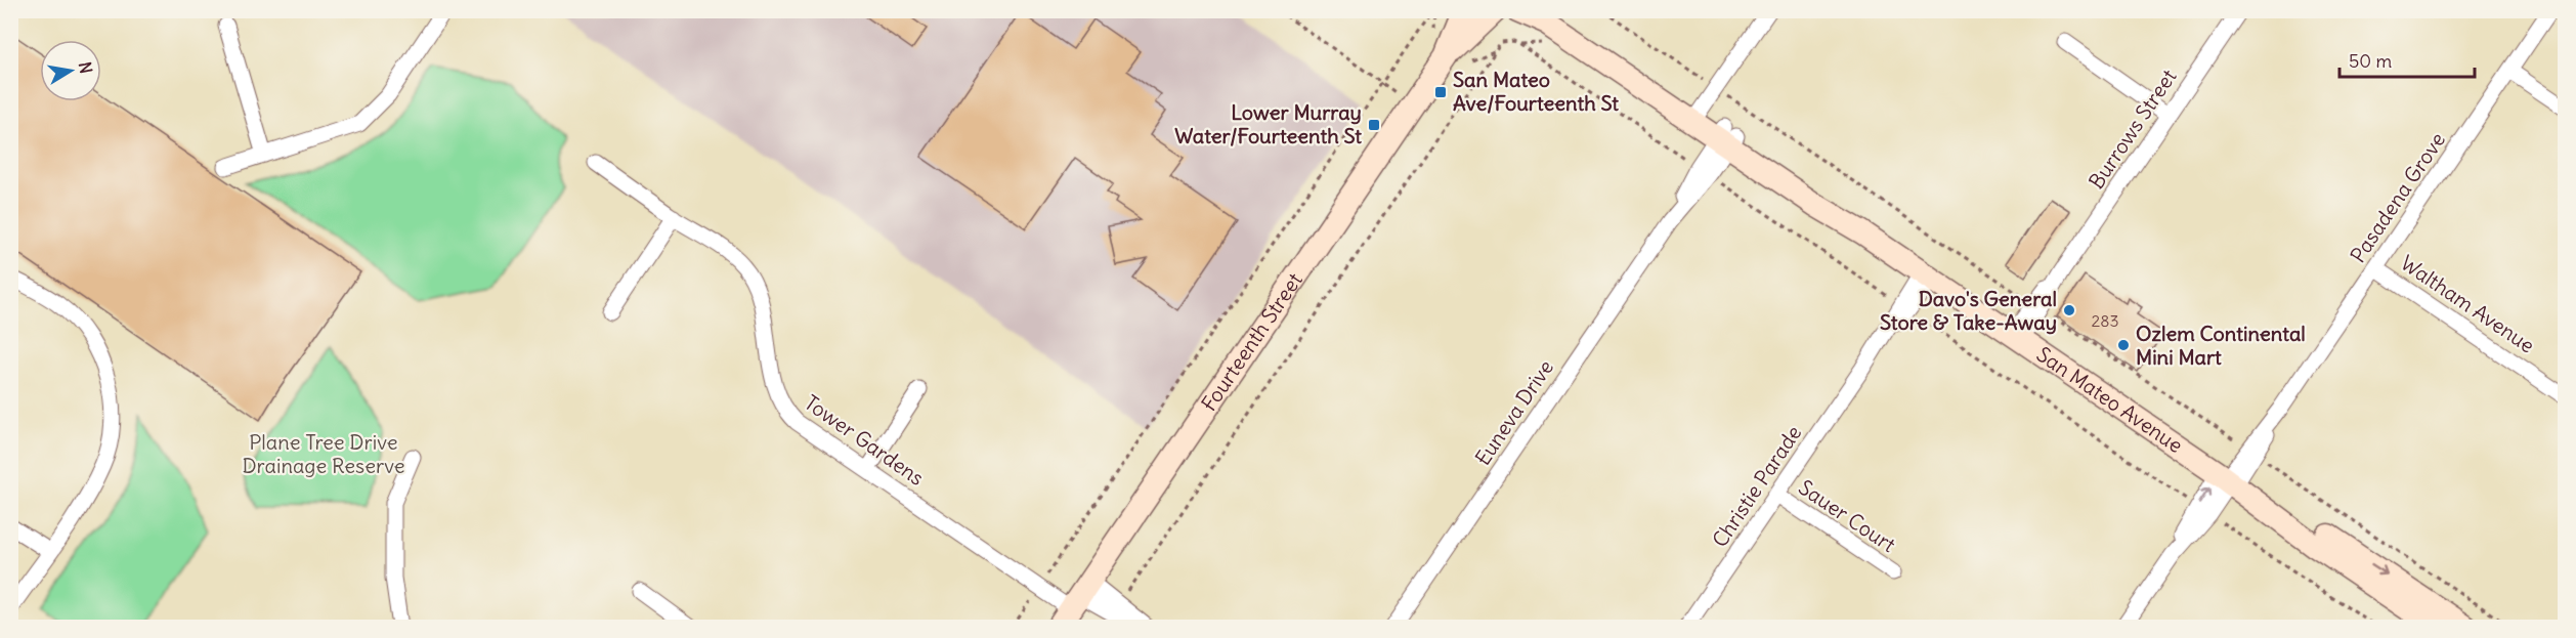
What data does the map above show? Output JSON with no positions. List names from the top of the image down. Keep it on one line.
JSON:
{"streets":{"street":["Burrows Street","Pasadena Grove","Waltham Avenue","Fourteenth Street","San Mateo Avenue","Euneva Drive","Tower Gardens","Christie Parade","Sauer Court"]},"crossings":[["Burrows Street","San Mateo Avenue"],["Pasadena Grove","Waltham Avenue"],["Pasadena Grove","San Mateo Avenue"],["Fourteenth Street","Tower Gardens"],["San Mateo Avenue","Euneva Drive"],["San Mateo Avenue","Christie Parade"],["Christie Parade","Sauer Court"]],"parks":["Plane Tree Drive Drainage Reserve"],"places":{"transit":["San Mateo Ave/Fourteenth St","Lower Murray Water/Fourteenth St"],"other":["Davo's General Store & Take-Away","Ozlem Continental Mini Mart"]},"house_numbers":["283"],"scale_bar":"50 m","north":"right"}
